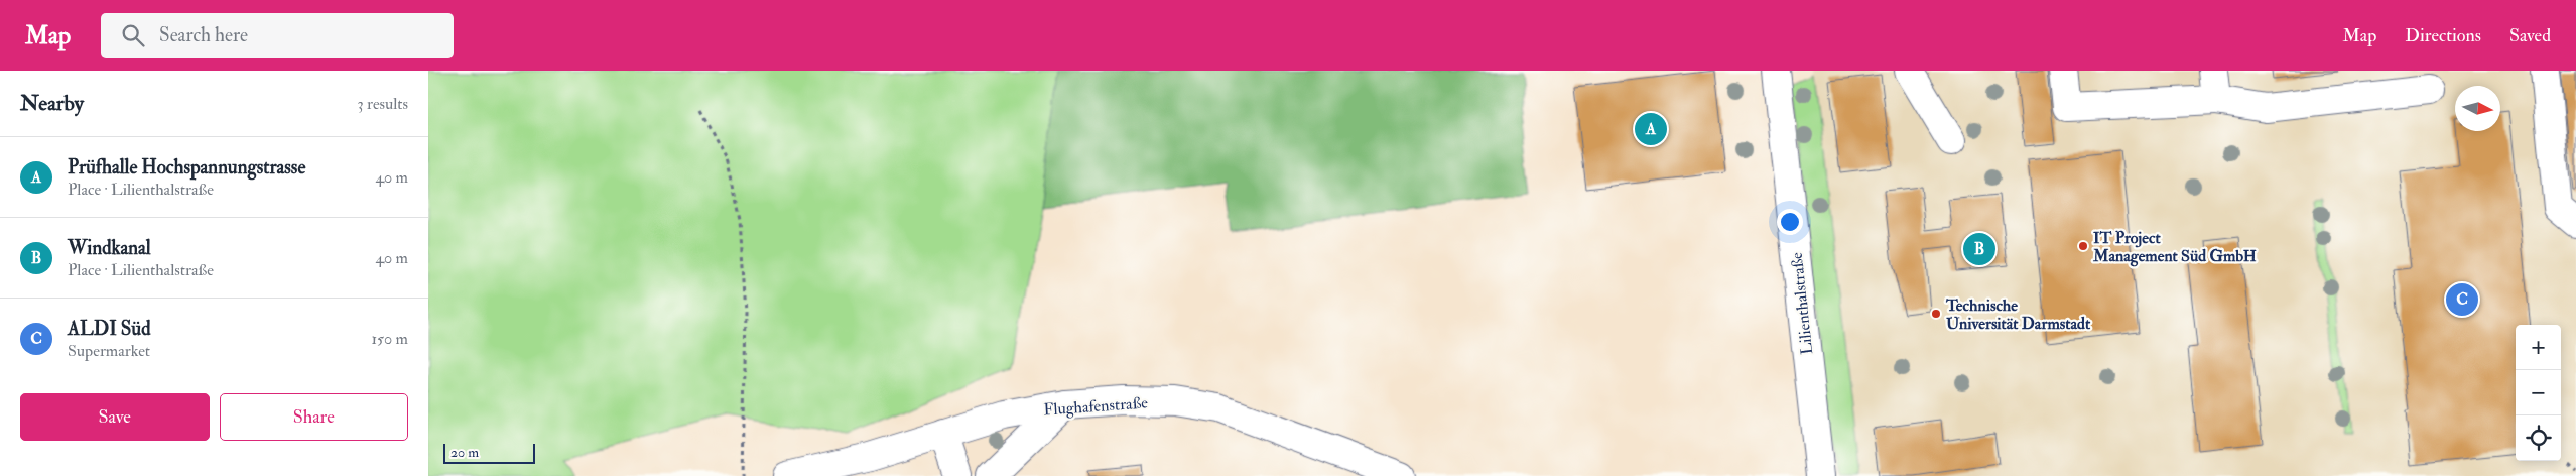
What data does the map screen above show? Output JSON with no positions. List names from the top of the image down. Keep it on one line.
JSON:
{"streets":{"street":["Lilienthalstraße","Flughafenstraße"]},"places":["IT Project Management Süd GmbH","Technische Universität Darmstadt"],"scale_bar":"20 m","north":"right","page":{"header":"Map","search":"Search here","nav":["Map","Directions","Saved"],"heading":["Nearby","3 results"],"pins":["A","B","C"],"list":[{"mark":"A","name":"Prüfhalle Hochspannungstrasse","note":"Place · Lilienthalstraße","value":"40 m"},{"mark":"B","name":"Windkanal","note":"Place · Lilienthalstraße","value":"40 m"},{"mark":"C","name":"ALDI Süd","note":"Supermarket","value":"150 m"}],"map_buttons":["+","−"],"buttons":["Save","Share"],"scale":"20 m"}}
